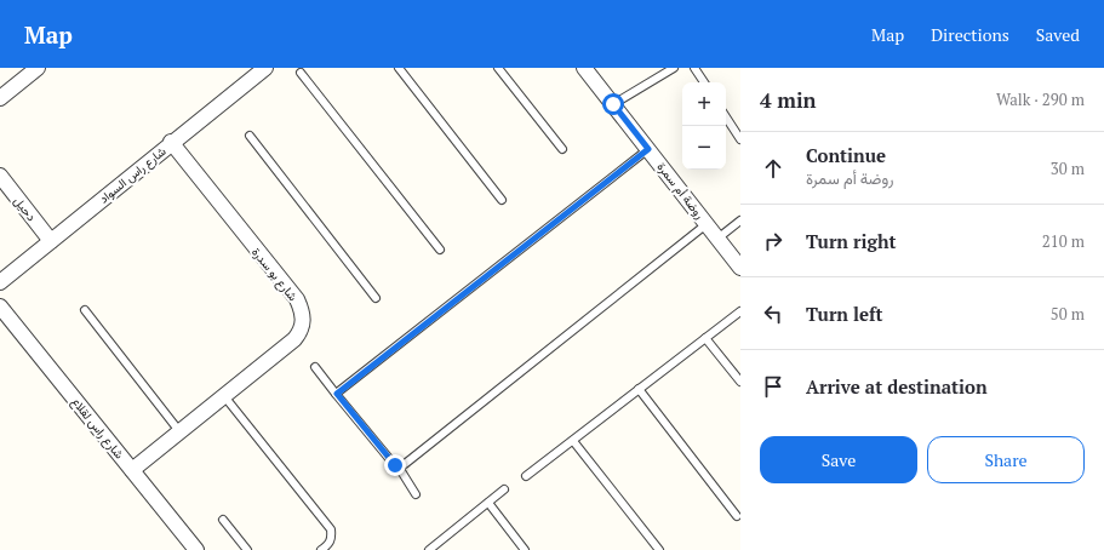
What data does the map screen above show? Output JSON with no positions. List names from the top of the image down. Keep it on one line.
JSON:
{"streets":{"street":["شارع راس السواد","روضة أم سمرة","دحيل","شارع بو سدرة","شارع راس لقلاع"]},"crossings":[["شارع راس السواد","دحيل"],["شارع راس السواد","شارع بو سدرة"],["شارع بو سدرة","شارع راس لقلاع"]],"page":{"header":"Map","nav":["Map","Directions","Saved"],"heading":["4 min","Walk · 290 m"],"map_buttons":["+","−"],"list":[["Continue","روضة أم سمرة","30 m"],["Turn right","210 m"],["Turn left","50 m"],"Arrive at destination"],"buttons":["Save","Share"]}}
